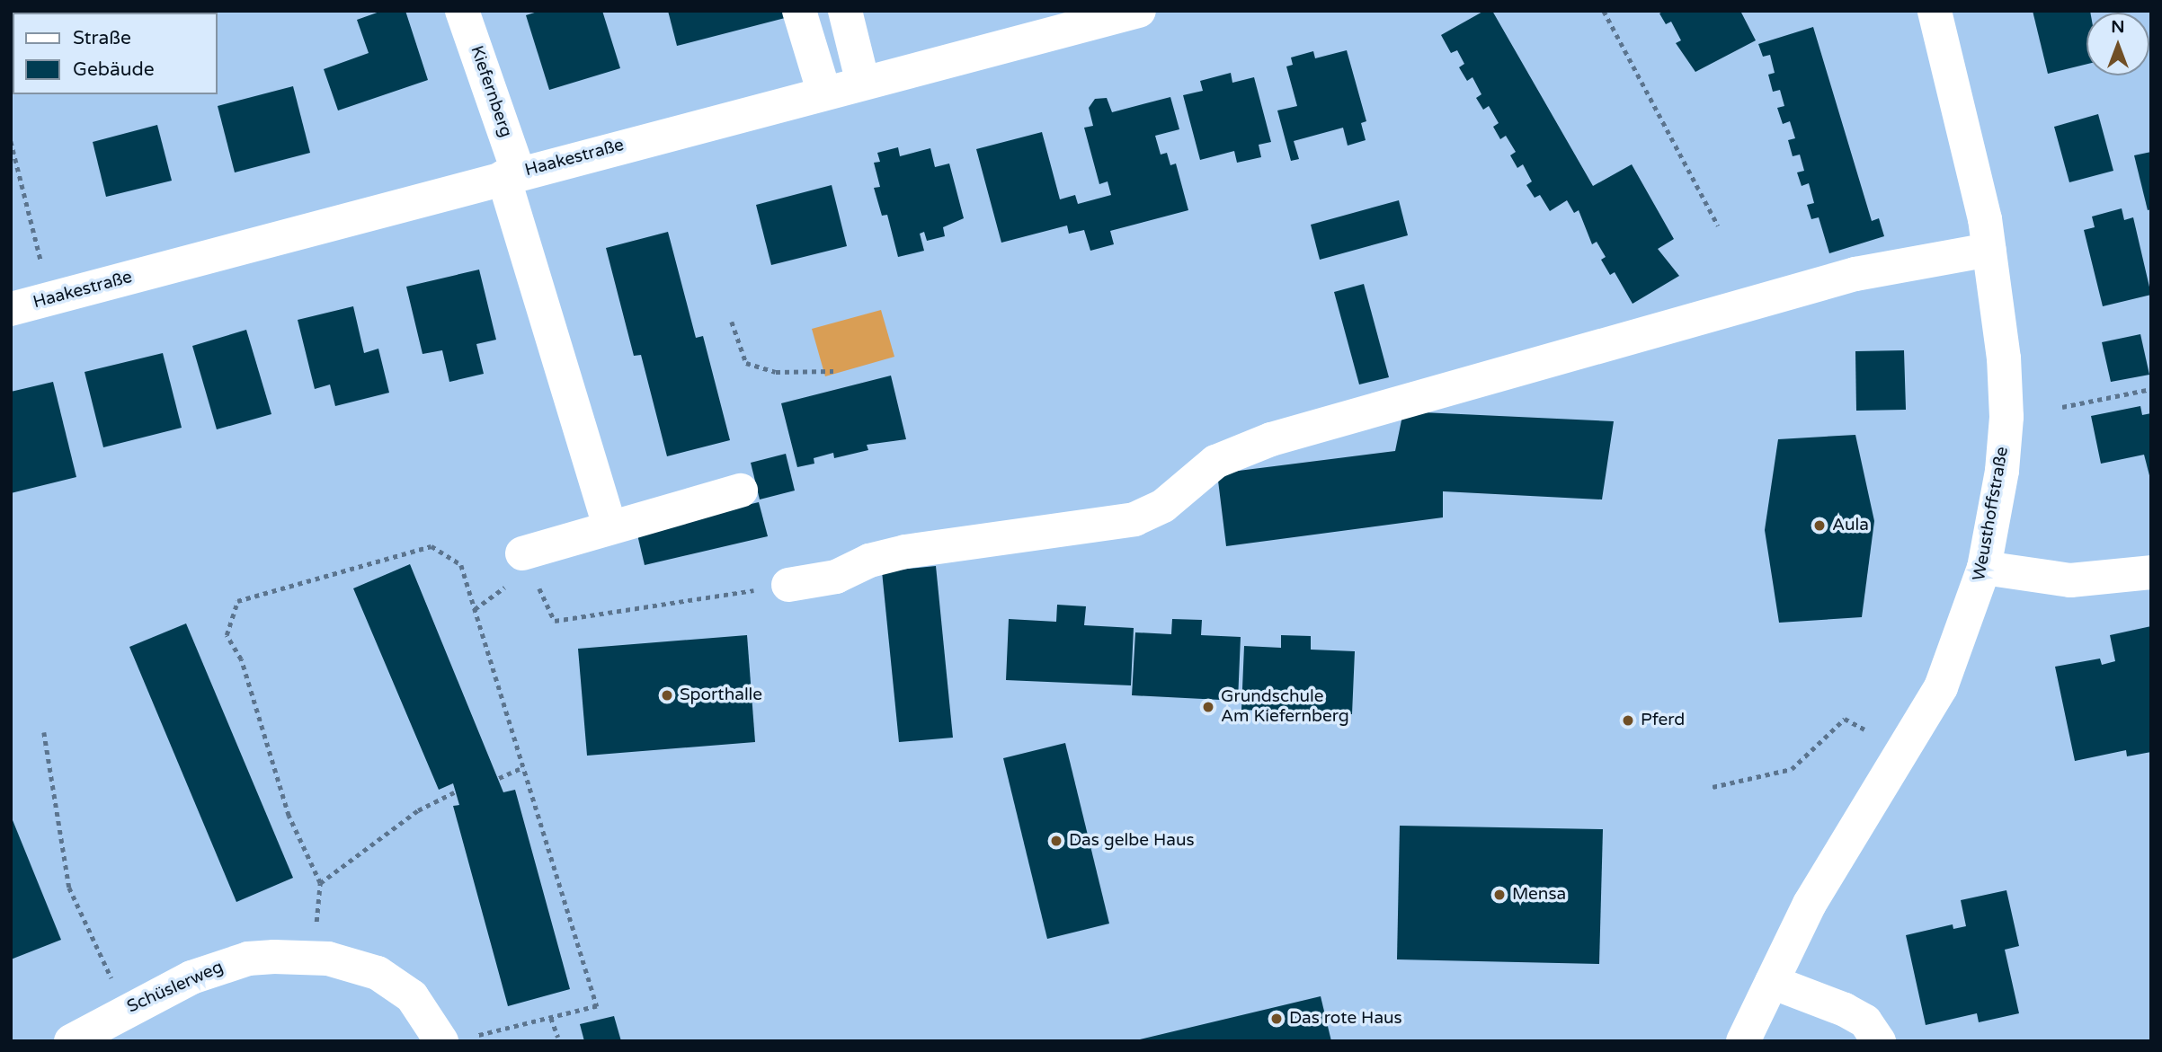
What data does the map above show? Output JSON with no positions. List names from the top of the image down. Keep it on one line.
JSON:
{"streets":{"street":["Kiefernberg","Haakestraße","Weusthoffstraße","Schüslerweg"]},"crossings":[["Kiefernberg","Haakestraße"]],"places":["Aula","Sporthalle","Grundschule Am Kiefernberg","Pferd","Das gelbe Haus","Mensa","Das rote Haus"],"legend":["Straße","Gebäude"],"north":"top"}
